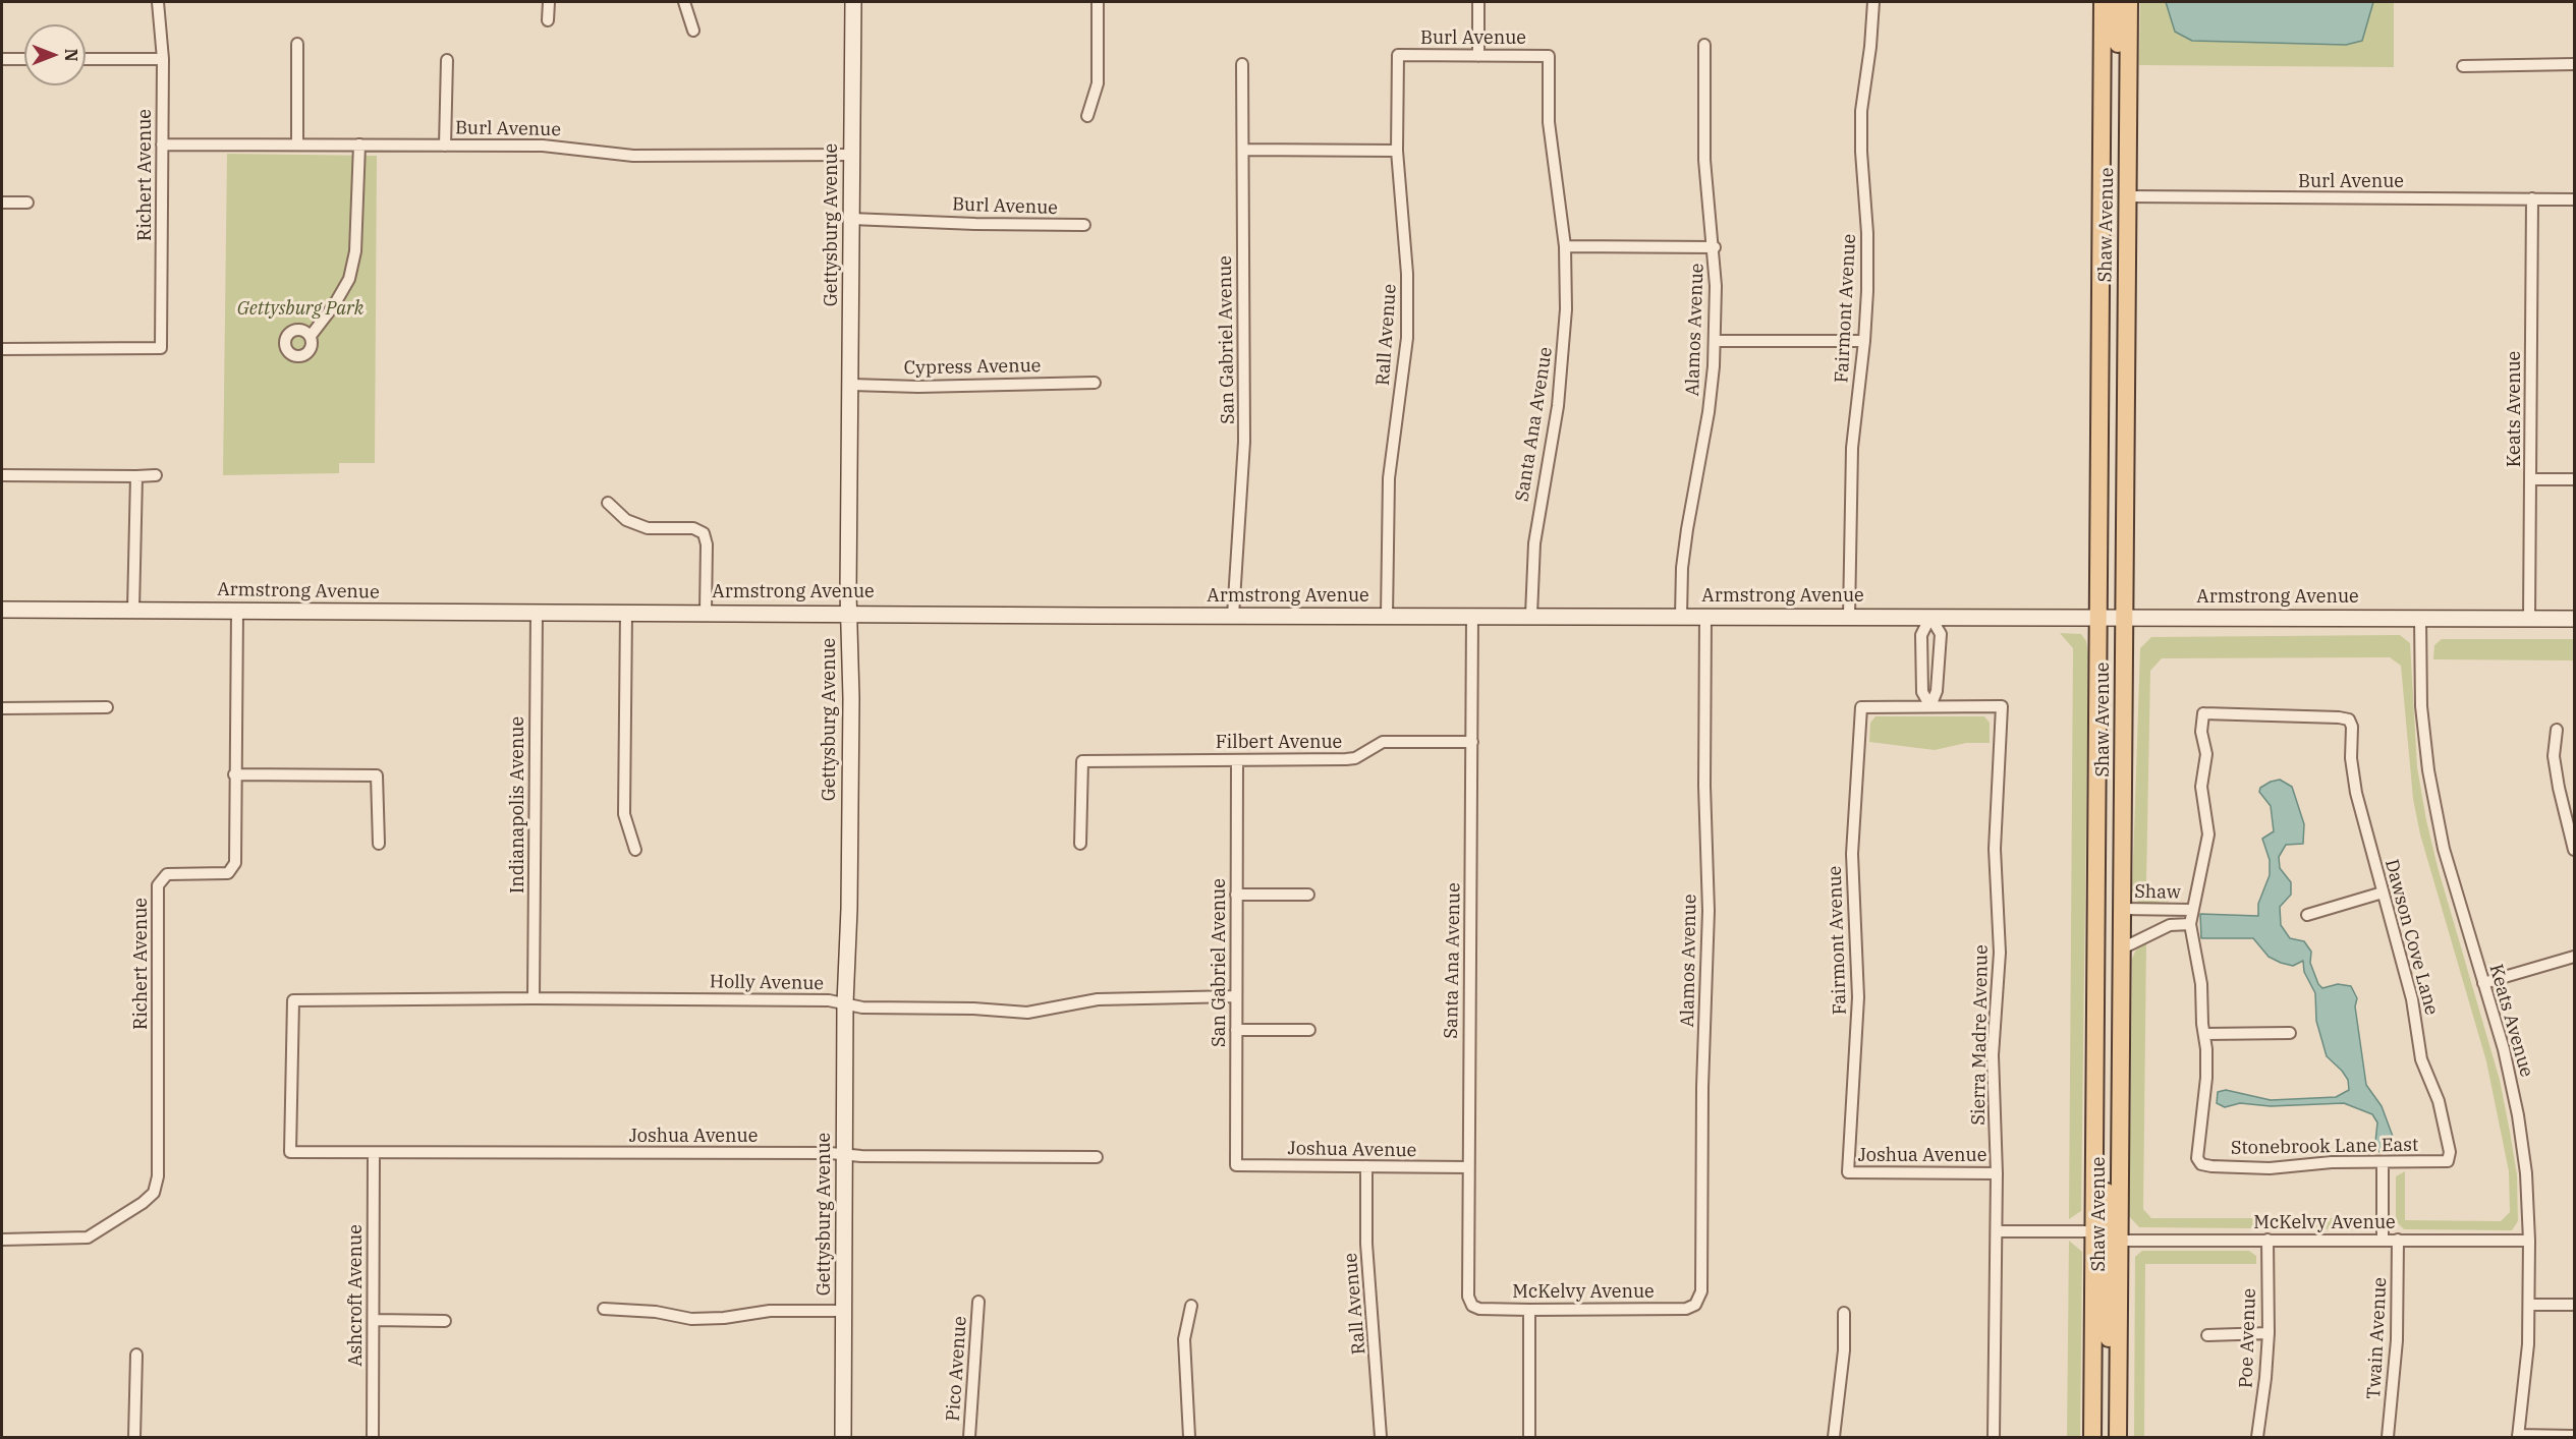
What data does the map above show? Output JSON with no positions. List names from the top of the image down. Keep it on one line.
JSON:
{"streets":{"main road":["Shaw Avenue"],"street":["Burl Avenue","Richert Avenue","Gettysburg Avenue","Fairmont Avenue","Alamos Avenue","Rall Avenue","San Gabriel Avenue","Cypress Avenue","Keats Avenue","Santa Ana Avenue","Armstrong Avenue","Filbert Avenue","Indianapolis Avenue","Shaw","Dawson Cove Lane","Holly Avenue","Sierra Madre Avenue","Joshua Avenue","Stonebrook Lane East","McKelvy Avenue","Ashcroft Avenue","Poe Avenue","Twain Avenue","Pico Avenue"]},"crossings":[["Burl Avenue","Richert Avenue"],["Burl Avenue","Gettysburg Avenue"],["Burl Avenue","Shaw Avenue"],["Burl Avenue","Rall Avenue"],["Burl Avenue","Keats Avenue"],["Burl Avenue","Santa Ana Avenue"],["Richert Avenue","Armstrong Avenue"],["Gettysburg Avenue","Cypress Avenue"],["Gettysburg Avenue","Armstrong Avenue"],["Gettysburg Avenue","Holly Avenue"],["Gettysburg Avenue","Joshua Avenue"],["Shaw Avenue","Armstrong Avenue"],["Shaw Avenue","Shaw"],["Shaw Avenue","McKelvy Avenue"],["Fairmont Avenue","Armstrong Avenue"],["Fairmont Avenue","Sierra Madre Avenue"],["Fairmont Avenue","Joshua Avenue"],["Alamos Avenue","Armstrong Avenue"],["Alamos Avenue","McKelvy Avenue"],["Rall Avenue","Armstrong Avenue"],["Rall Avenue","Joshua Avenue"],["San Gabriel Avenue","Armstrong Avenue"],["San Gabriel Avenue","Filbert Avenue"],["San Gabriel Avenue","Holly Avenue"],["San Gabriel Avenue","Joshua Avenue"],["Keats Avenue","Armstrong Avenue"],["Keats Avenue","McKelvy Avenue"],["Santa Ana Avenue","Armstrong Avenue"],["Santa Ana Avenue","Filbert Avenue"],["Santa Ana Avenue","Joshua Avenue"],["Santa Ana Avenue","McKelvy Avenue"],["Armstrong Avenue","Indianapolis Avenue"],["Indianapolis Avenue","Holly Avenue"],["Shaw","Dawson Cove Lane"],["Dawson Cove Lane","Stonebrook Lane East"],["Holly Avenue","Joshua Avenue"],["Sierra Madre Avenue","Joshua Avenue"],["Joshua Avenue","Ashcroft Avenue"],["McKelvy Avenue","Poe Avenue"],["McKelvy Avenue","Twain Avenue"]],"parks":["Gettysburg Park"],"north":"right"}
